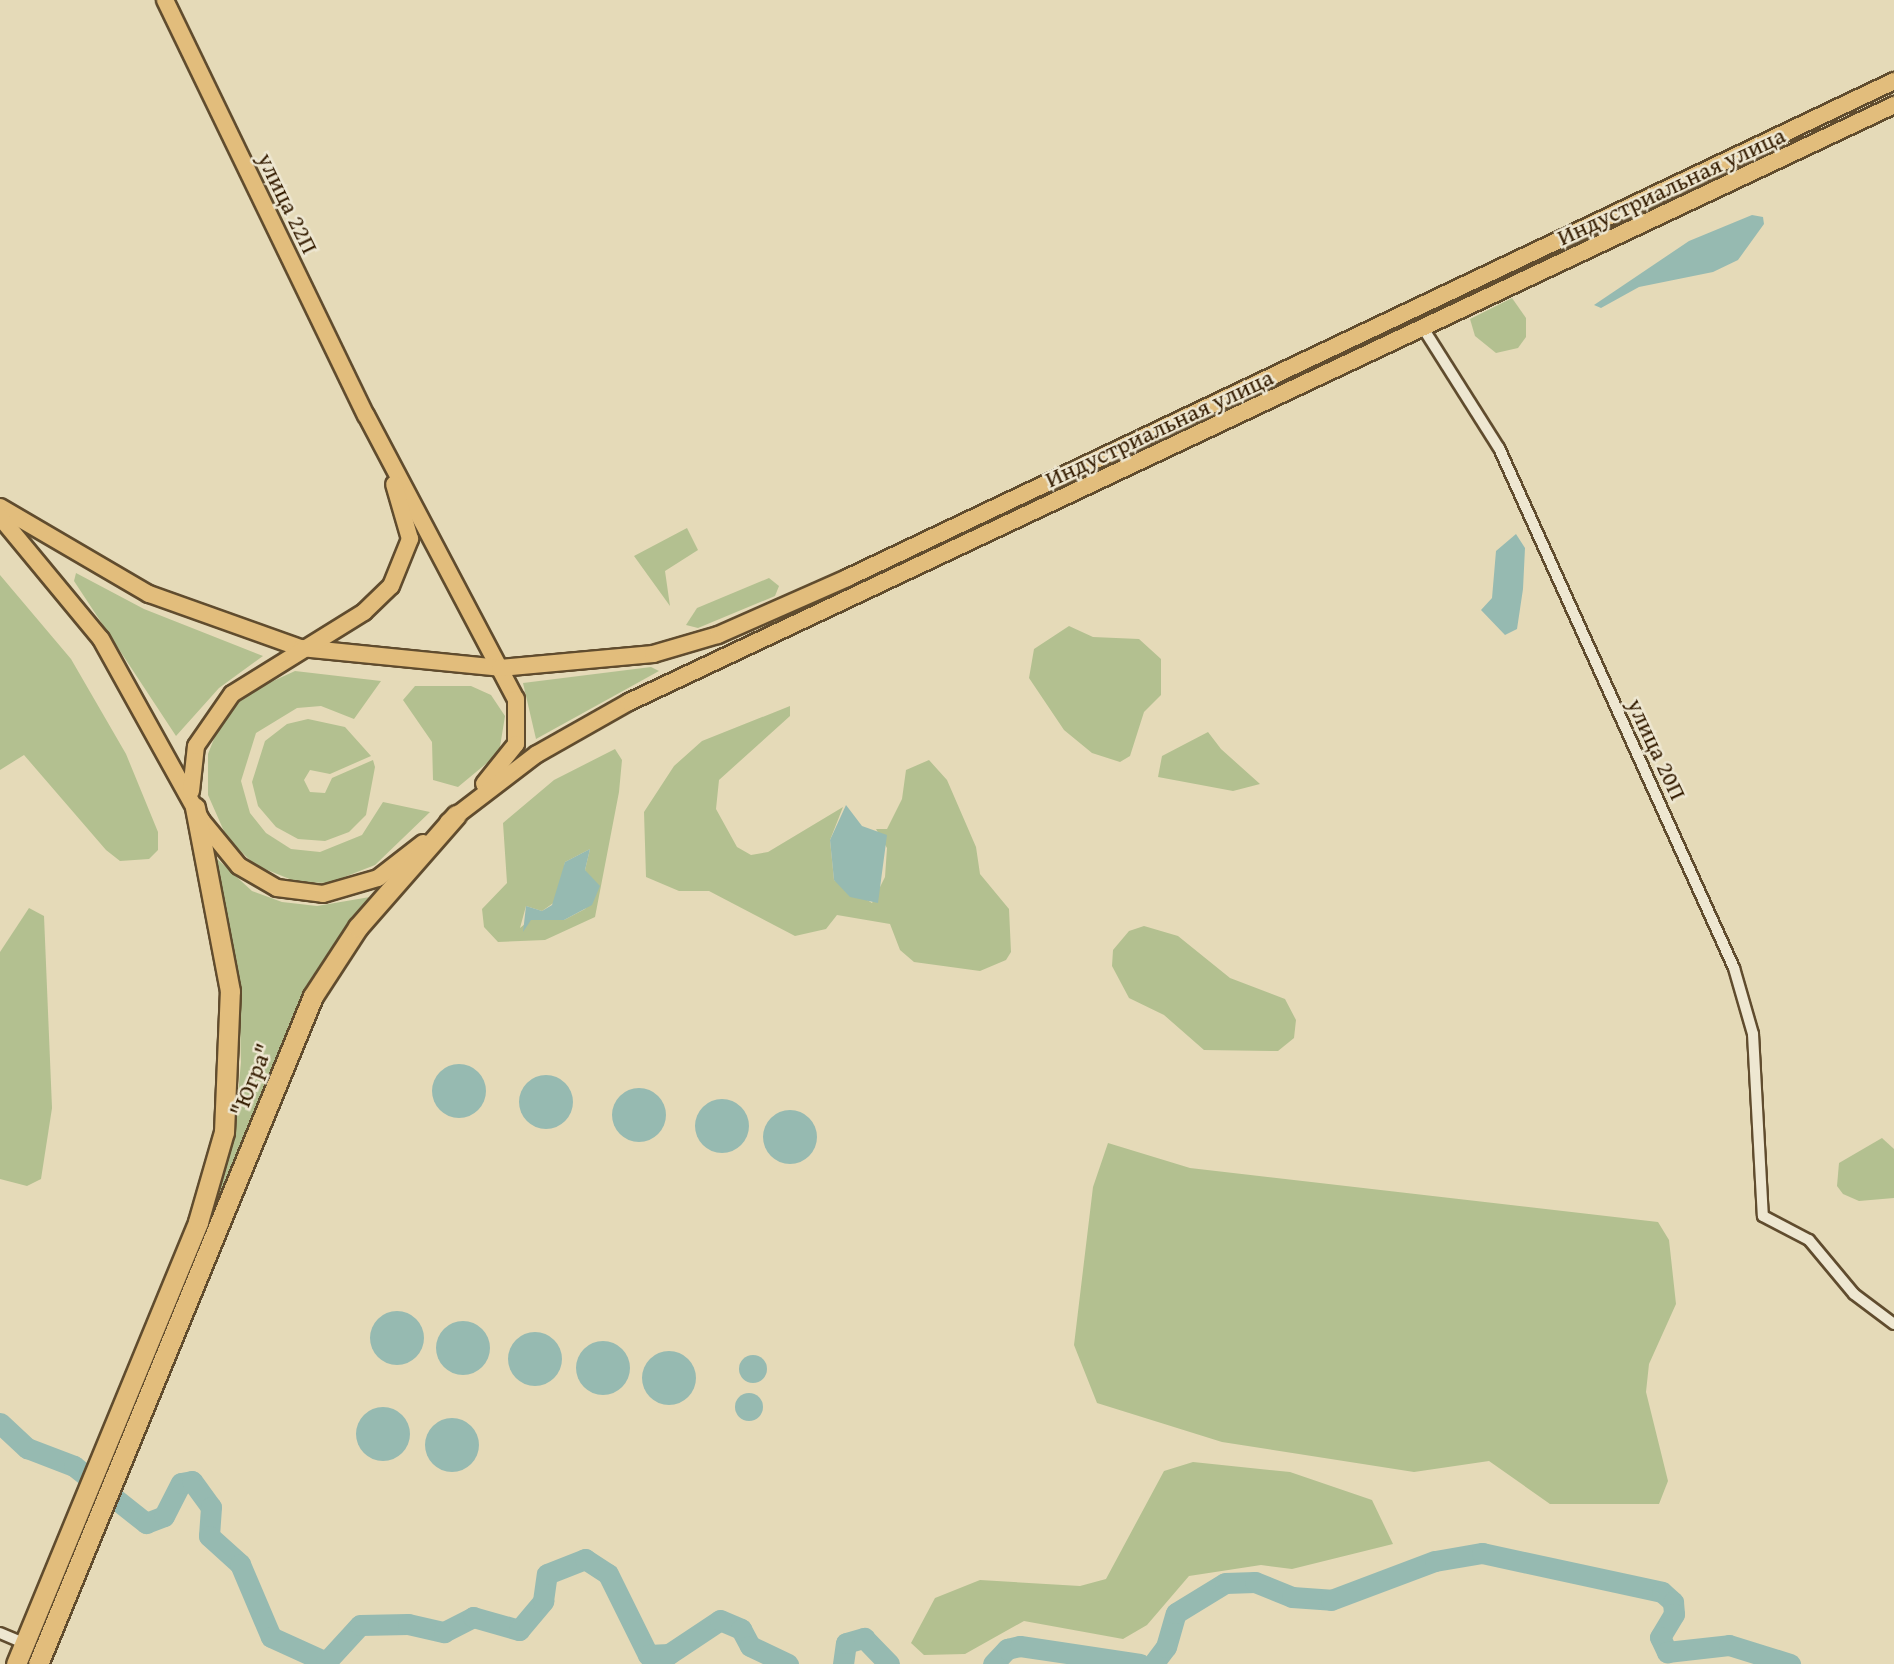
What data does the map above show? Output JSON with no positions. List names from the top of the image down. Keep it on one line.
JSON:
{"streets":{"highway":["\"Югра\""],"main road":["Индустриальная улица","улица 22П"],"street":["улица 20П"]},"crossings":[["Индустриальная улица","улица 22П"],["Индустриальная улица","улица 20П"],["Индустриальная улица","\"Югра\""],["улица 22П","\"Югра\""]]}
